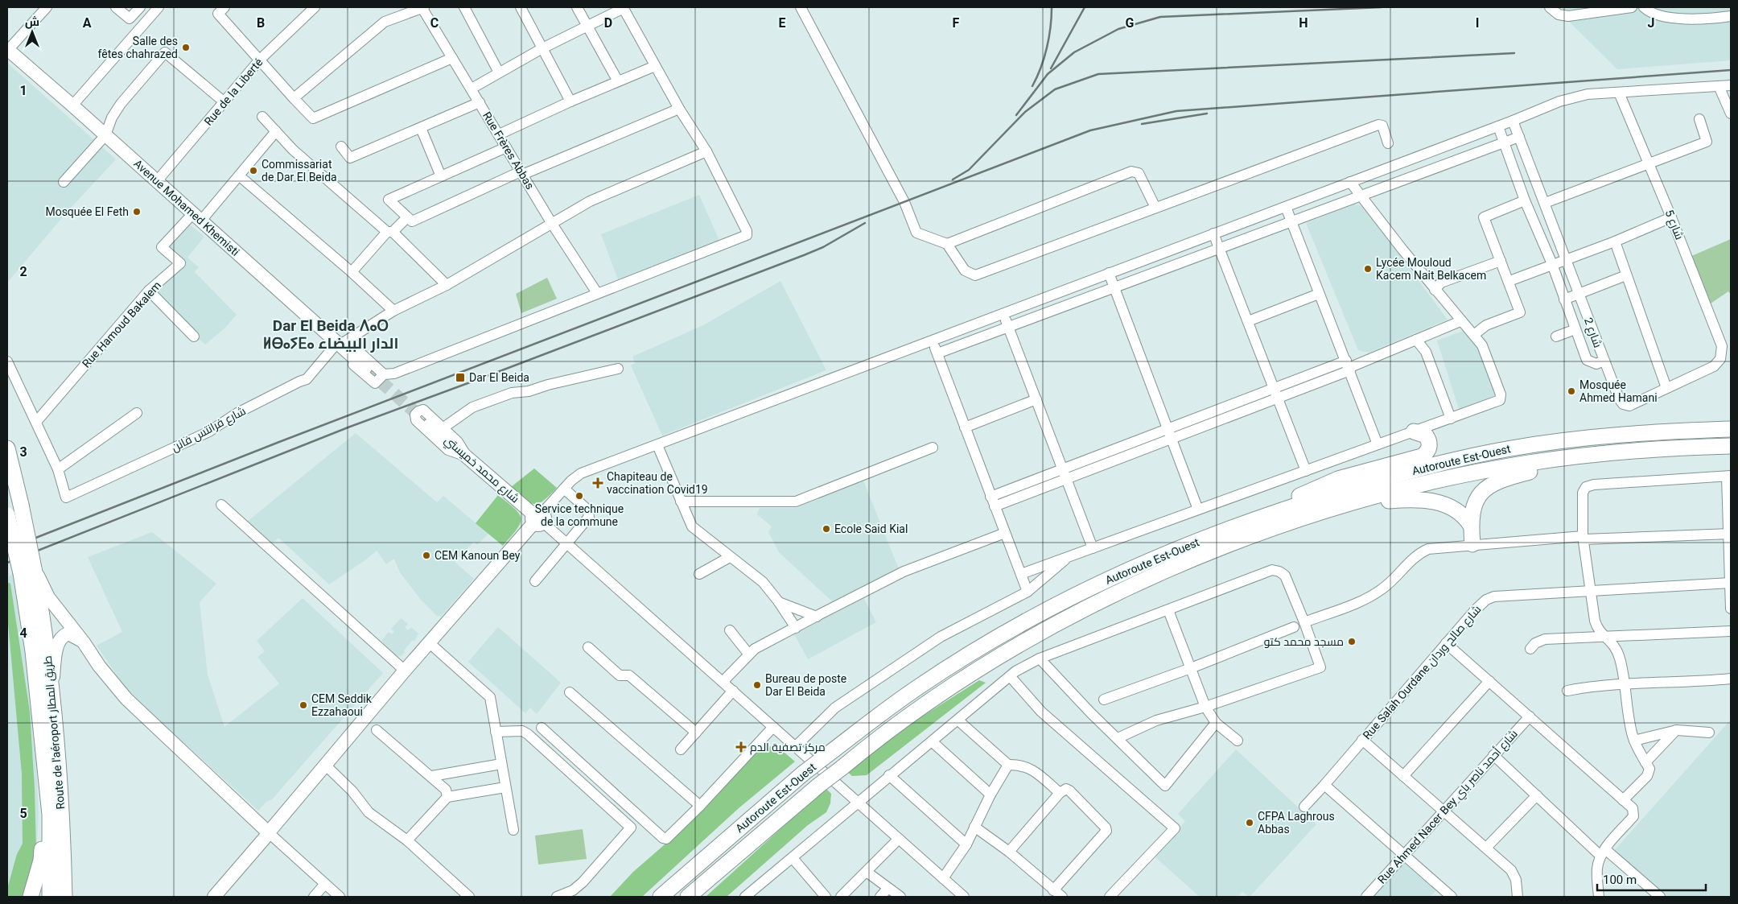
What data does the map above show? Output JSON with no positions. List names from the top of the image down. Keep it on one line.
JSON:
{"streets":{"highway":["Autoroute Est-Ouest","Route de l'aéroport طريق المطار"],"main road":["Avenue Mohamed Khemisti","شارع محمد خميستي"],"street":["Rue de la Liberté","Rue Frères Abbas","شارع 5","Rue Hamoud Bakalem","شارع 2","شارع فرانتس فانن","Rue Salah Ourdane شارع صالح وردان","Rue Ahmed Nacer Bey شارع أحمد ناصر باي"]},"crossings":[["Rue de la Liberté","Avenue Mohamed Khemisti"],["Rue Frères Abbas","شارع فرانتس فانن"],["Avenue Mohamed Khemisti","Rue Hamoud Bakalem"],["Avenue Mohamed Khemisti","شارع فرانتس فانن"]],"districts":["Dar El Beida ⴷⴰⵔ ⵍⴱⴰⵢⴹⴰ الدار البيضاء"],"places":{"other":["Salle des fêtes chahrazed","Commissariat de Dar El Beida","Mosquée El Feth","Lycée Mouloud Kacem Nait Belkacem","Mosquée Ahmed Hamani","Service technique de la commune","Ecole Said Kial","CEM Kanoun Bey","مسجد محمد كتو","Bureau de poste Dar El Beida","CEM Seddik Ezzahaoui","CFPA Laghrous Abbas"],"transit":["Dar El Beida"],"health":["Chapiteau de vaccination Covid19","مركز تصفية الدم"]},"scale_bar":"100 m","north":"top","grid":{"columns":["A","B","C","D","E","F","G","H","I","J"],"rows":["1","2","3","4","5"]}}
